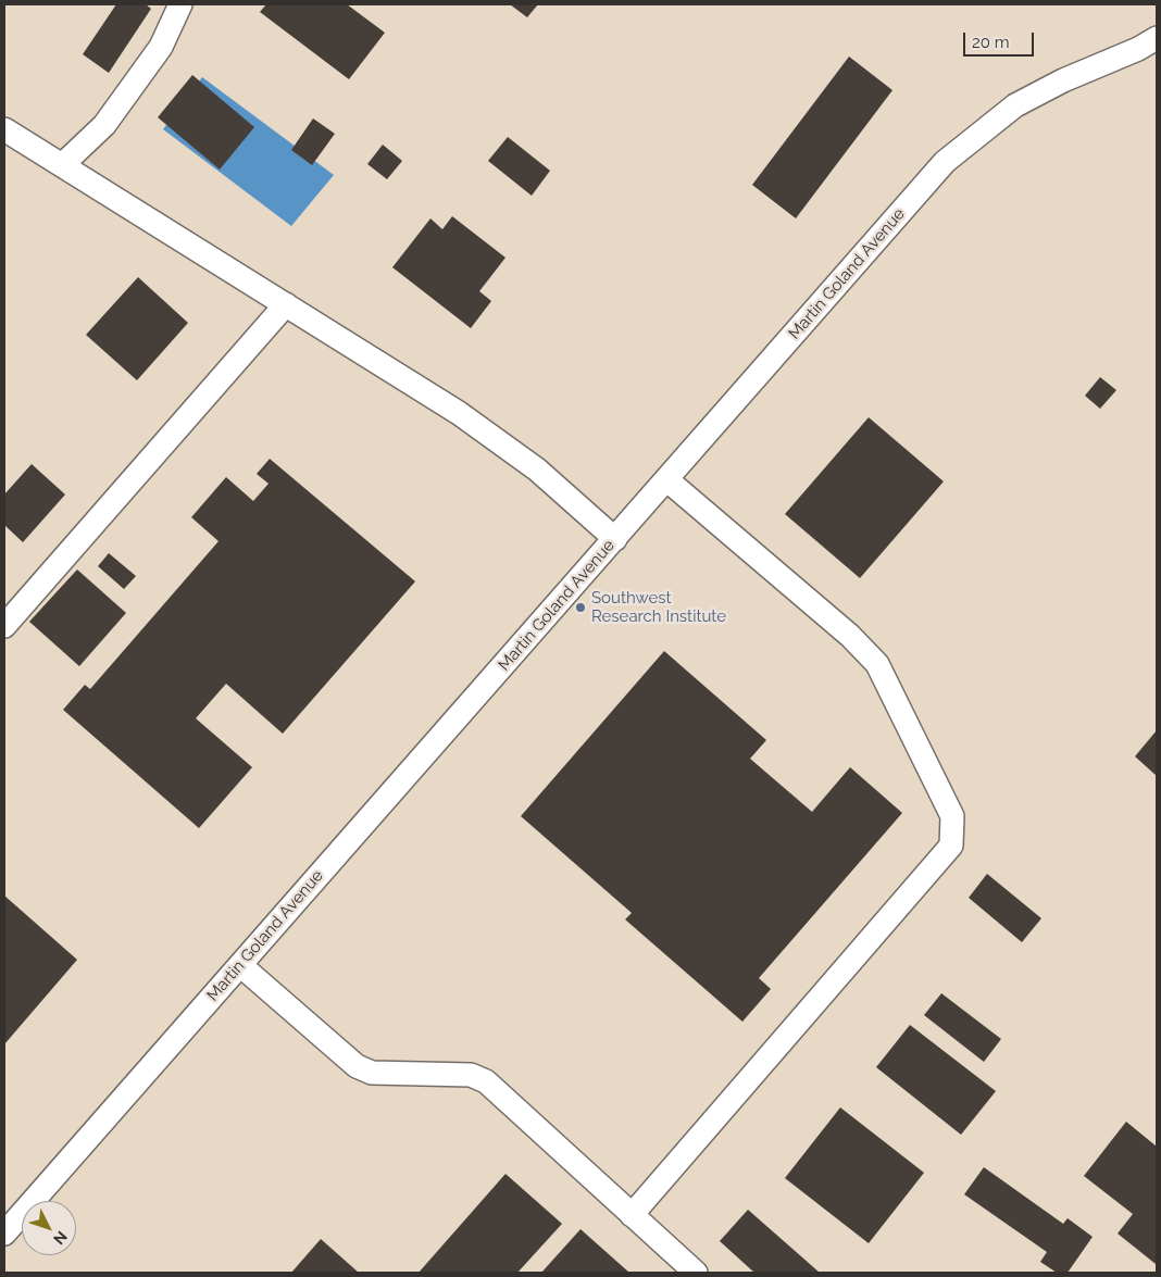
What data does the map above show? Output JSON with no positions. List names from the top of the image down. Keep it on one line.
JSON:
{"streets":{"street":["Martin Goland Avenue"]},"places":["Southwest Research Institute"],"scale_bar":"20 m","north":"bottom right"}
